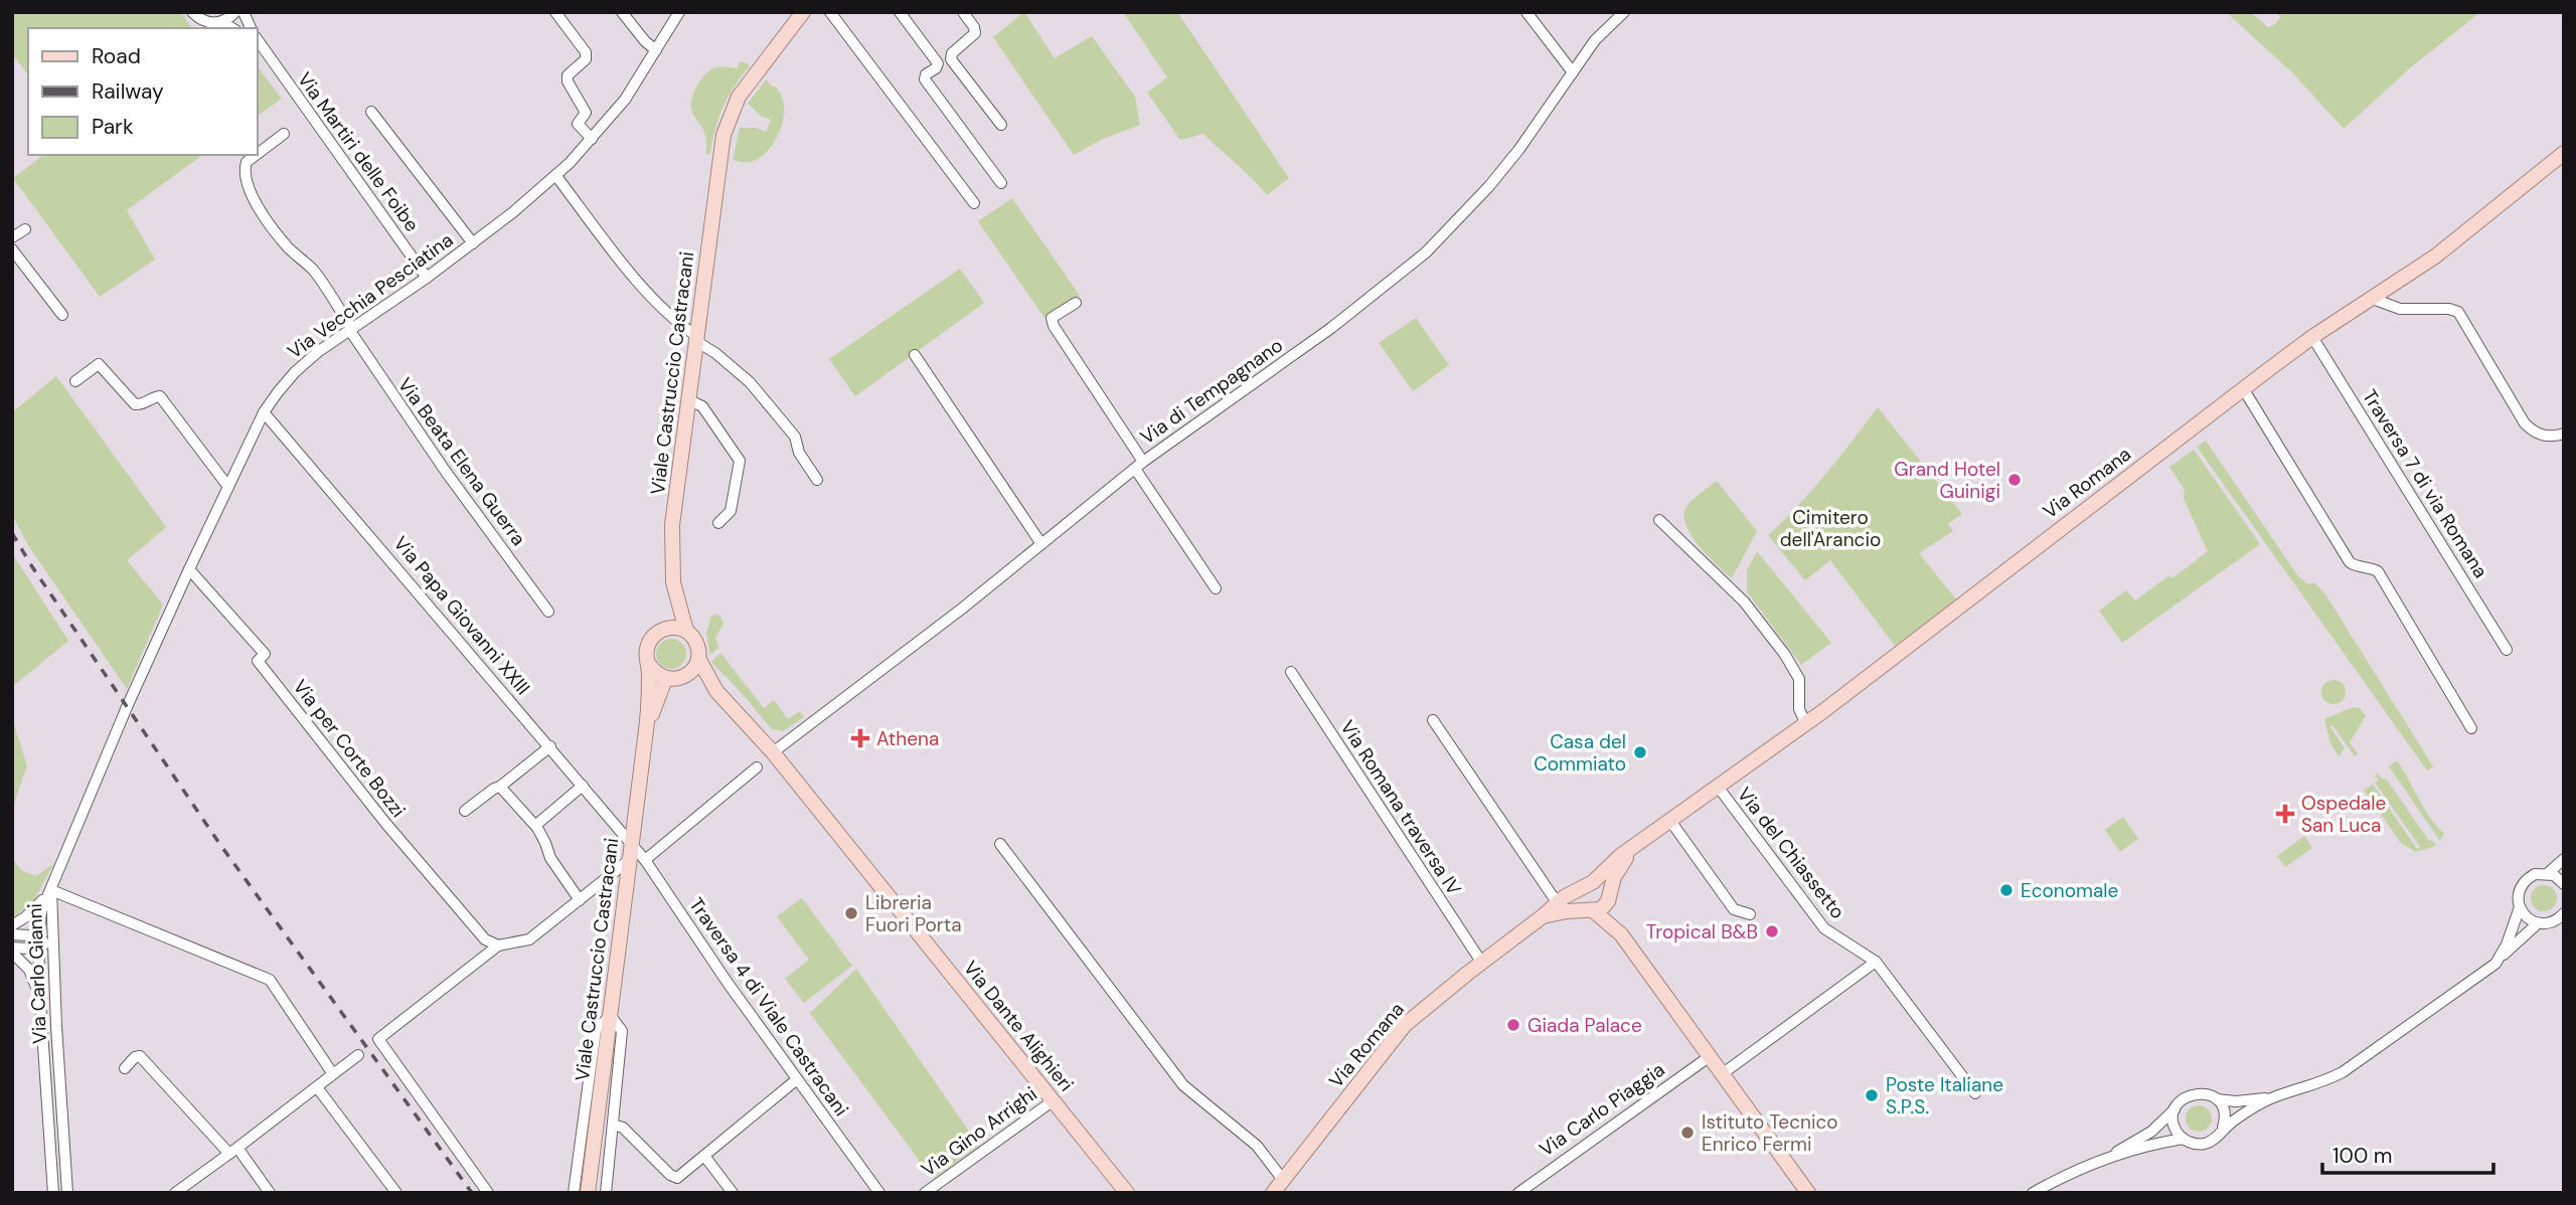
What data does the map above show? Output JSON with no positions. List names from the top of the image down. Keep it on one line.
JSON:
{"streets":{"main road":["Viale Castruccio Castracani","Via Romana","Via Dante Alighieri"],"street":["Via Martiri delle Foibe","Via Vecchia Pesciatina","Via di Tempagnano","Via Beata Elena Guerra","Traversa 7 di via Romana","Via Papa Giovanni XXIII","Via per Corte Bozzi","Via Romana traversa IV","Via del Chiassetto","Via Carlo Gianni","Traversa 4 di Viale Castracani","Via Carlo Piaggia","Via Gino Arrighi"]},"crossings":[["Via Martiri delle Foibe","Via Vecchia Pesciatina"],["Via Vecchia Pesciatina","Via Beata Elena Guerra"],["Via Vecchia Pesciatina","Via Papa Giovanni XXIII"],["Via Vecchia Pesciatina","Via per Corte Bozzi"],["Via Vecchia Pesciatina","Via Carlo Gianni"],["Viale Castruccio Castracani","Via Papa Giovanni XXIII"],["Viale Castruccio Castracani","Traversa 4 di Viale Castracani"],["Viale Castruccio Castracani","Via Dante Alighieri"],["Via di Tempagnano","Via Dante Alighieri"],["Via Romana","Traversa 7 di via Romana"],["Via Romana","Via Romana traversa IV"],["Via Romana","Via del Chiassetto"],["Via Papa Giovanni XXIII","Traversa 4 di Viale Castracani"],["Via Dante Alighieri","Via Gino Arrighi"]],"parks":["Cimitero dell'Arancio"],"places":{"other":["Grand Hotel Guinigi","Casa del Commiato","Economale","Libreria Fuori Porta","Tropical B&B","Giada Palace","Poste Italiane S.P.S.","Istituto Tecnico Enrico Fermi"],"health":["Athena","Ospedale San Luca"]},"legend":["Road","Railway","Park"],"scale_bar":"100 m"}
